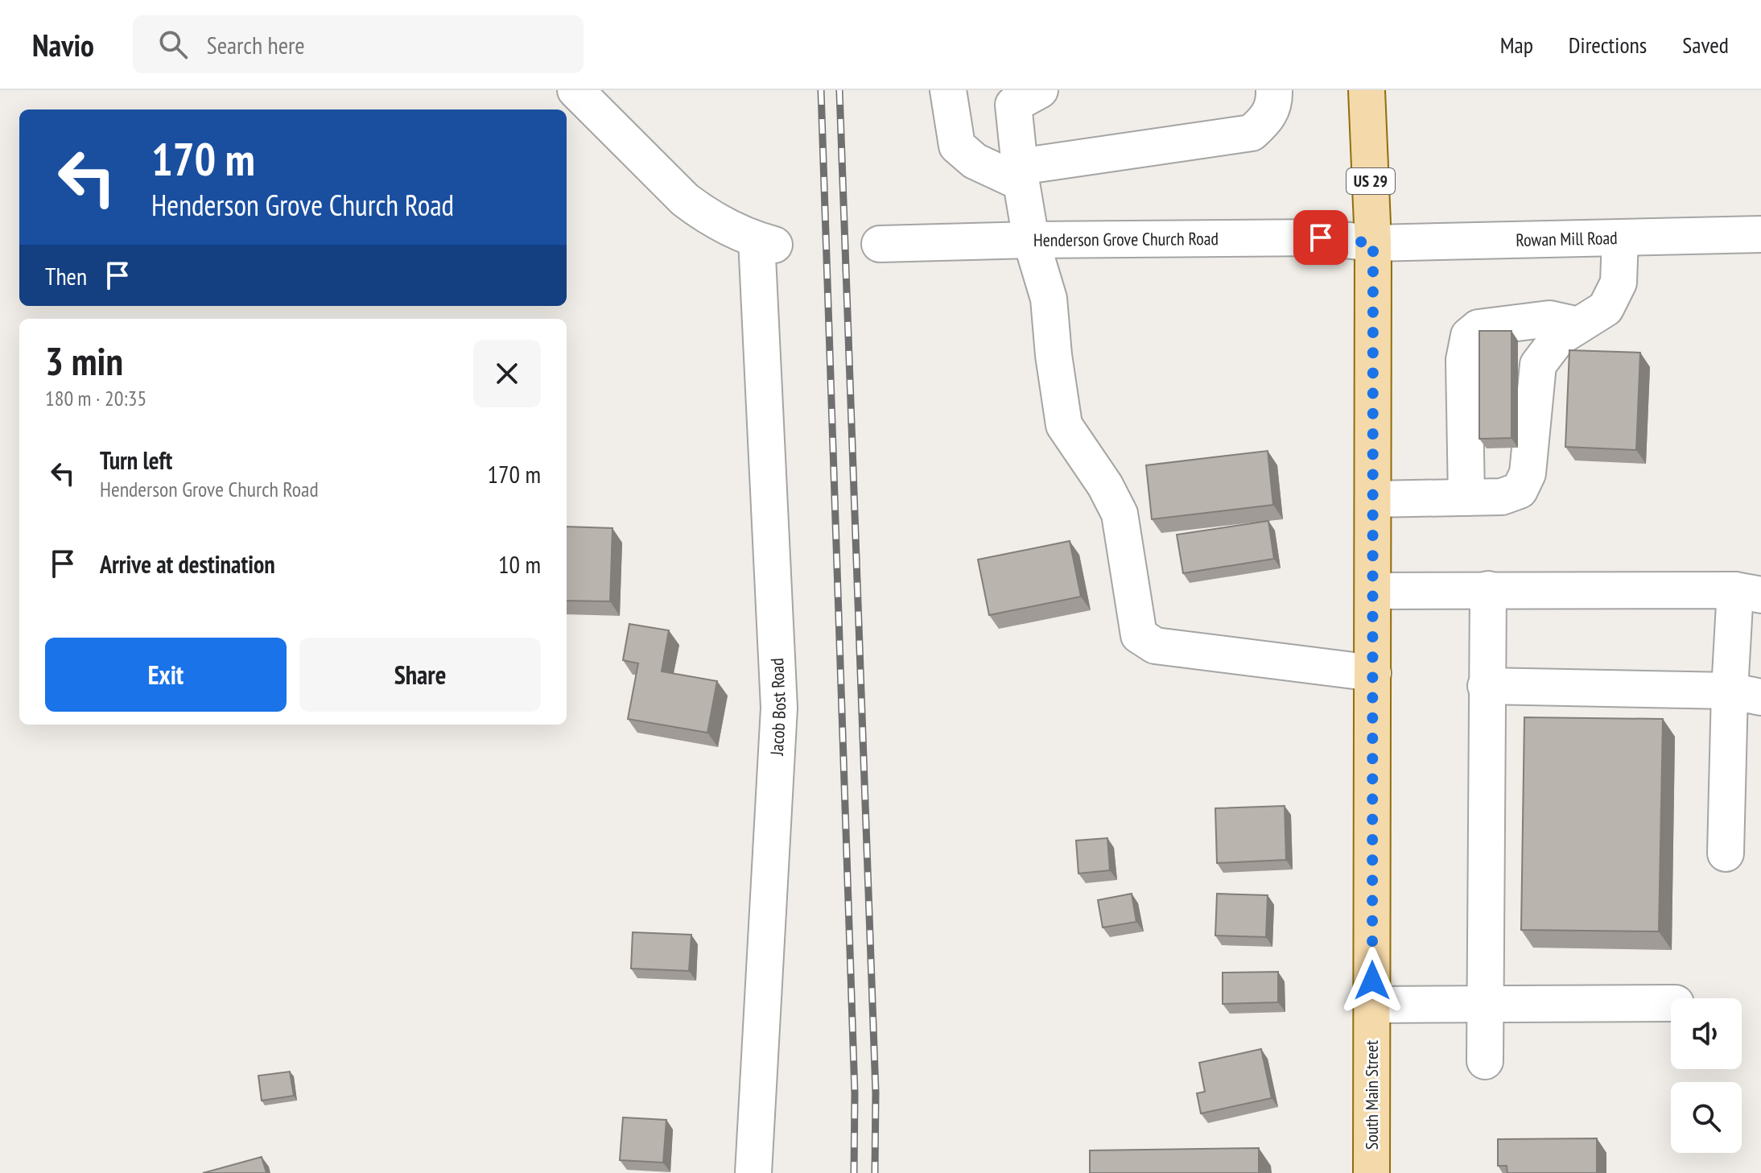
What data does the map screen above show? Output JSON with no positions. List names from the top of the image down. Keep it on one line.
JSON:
{"streets":{"main road":["US 29","South Main Street"],"street":["Rowan Mill Road","Henderson Grove Church Road","Jacob Bost Road"]},"crossings":[["Rowan Mill Road","Henderson Grove Church Road"],["Rowan Mill Road","South Main Street"],["Henderson Grove Church Road","South Main Street"]],"page":{"header":"Navio","search":"Search here","nav":["Map","Directions","Saved"],"turn":["170 m","Henderson Grove Church Road"],"then":"Then","heading":["3 min","180 m · 20:35"],"list":[{"name":"Turn left","note":"Henderson Grove Church Road","value":"170 m"},{"name":"Arrive at destination","value":"10 m"}],"buttons":["Exit","Share"]}}
